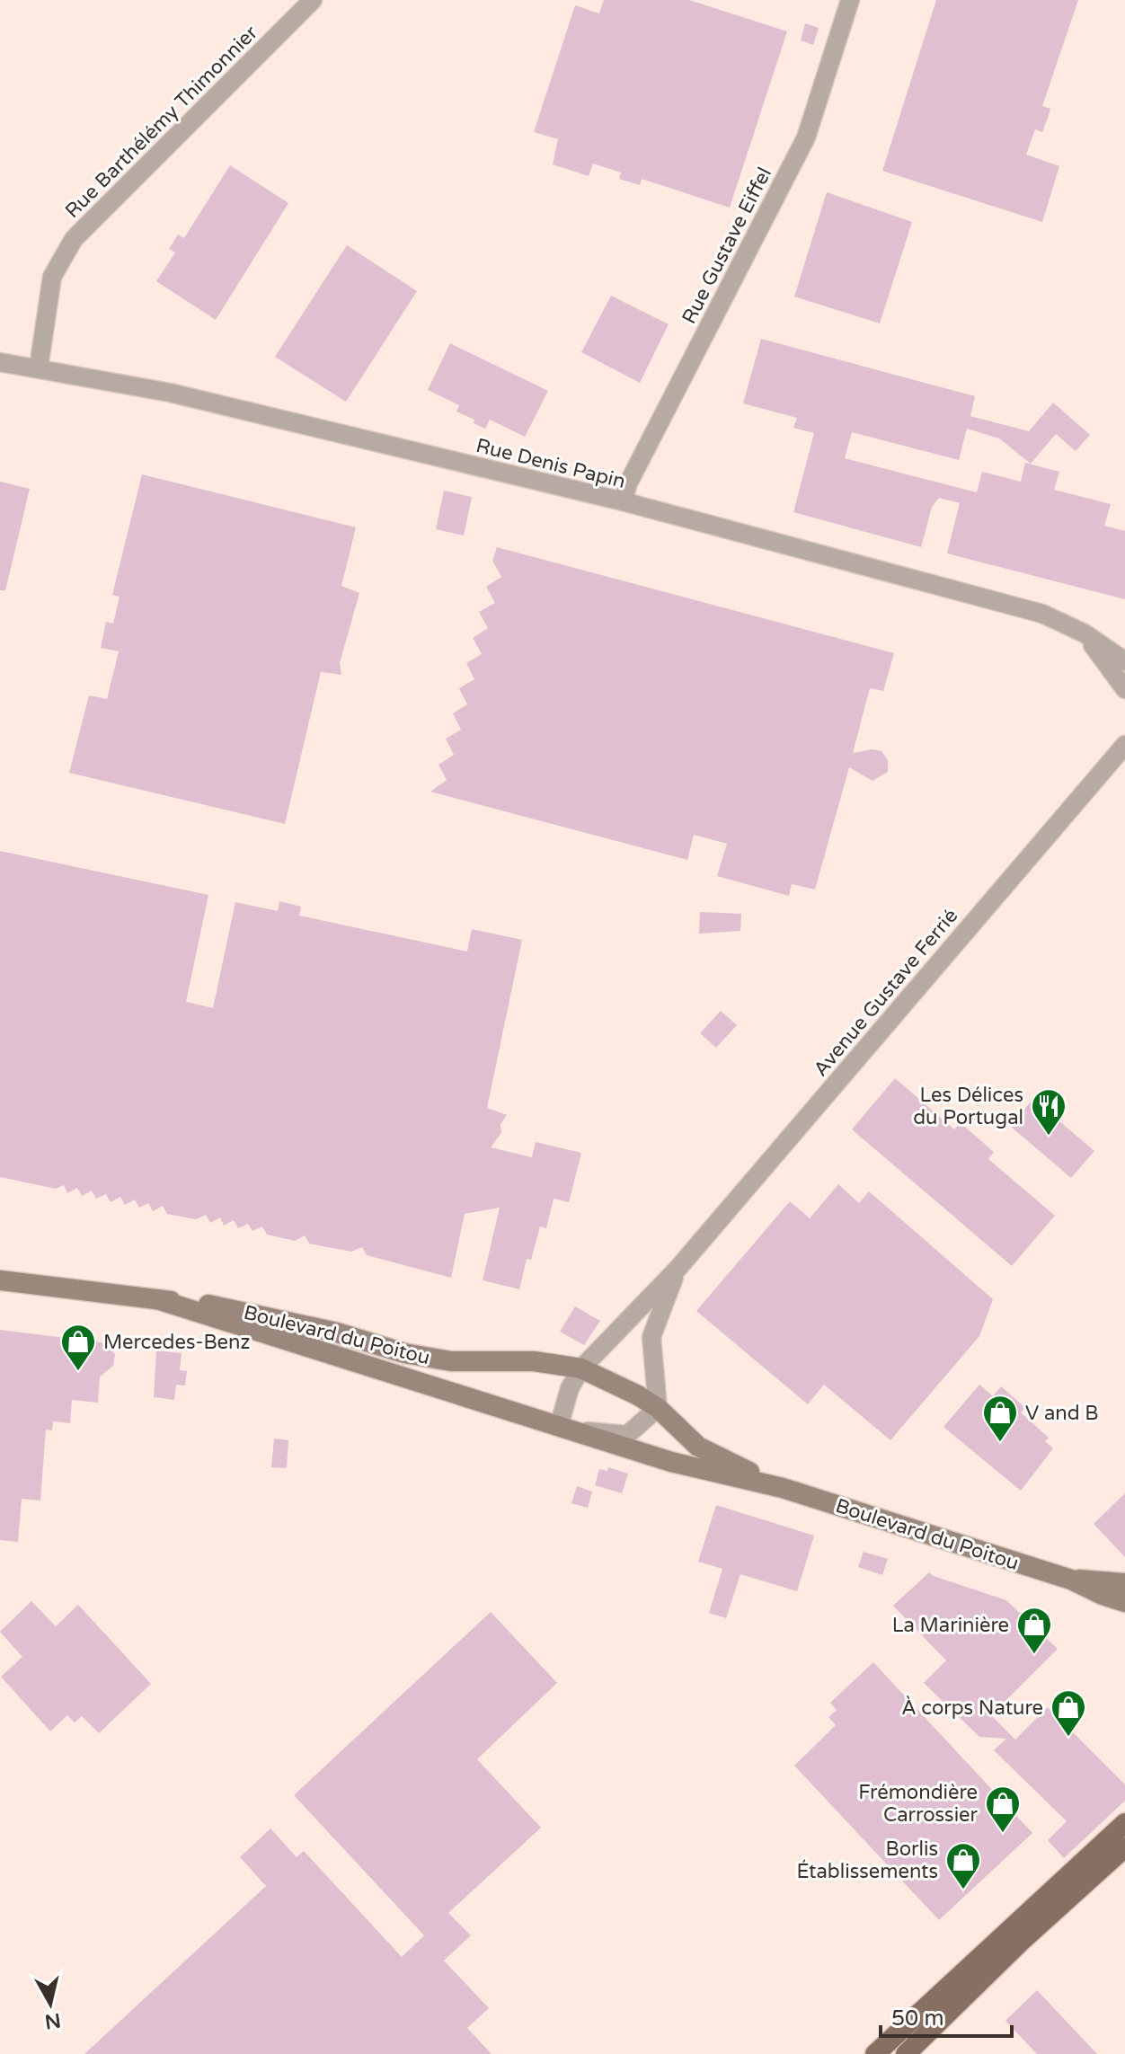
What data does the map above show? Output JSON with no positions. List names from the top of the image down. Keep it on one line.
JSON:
{"streets":{"main road":["Boulevard du Poitou"],"street":["Rue Barthélémy Thimonnier","Rue Gustave Eiffel","Rue Denis Papin","Avenue Gustave Ferrié"]},"crossings":[["Rue Barthélémy Thimonnier","Rue Denis Papin"],["Rue Gustave Eiffel","Rue Denis Papin"],["Avenue Gustave Ferrié","Boulevard du Poitou"]],"places":{"restaurant":["Les Délices du Portugal"],"shop":["Mercedes-Benz","V and B","La Marinière","À corps Nature","Frémondière Carrossier","Borlis Établissements"]},"scale_bar":"50 m","north":"bottom"}
